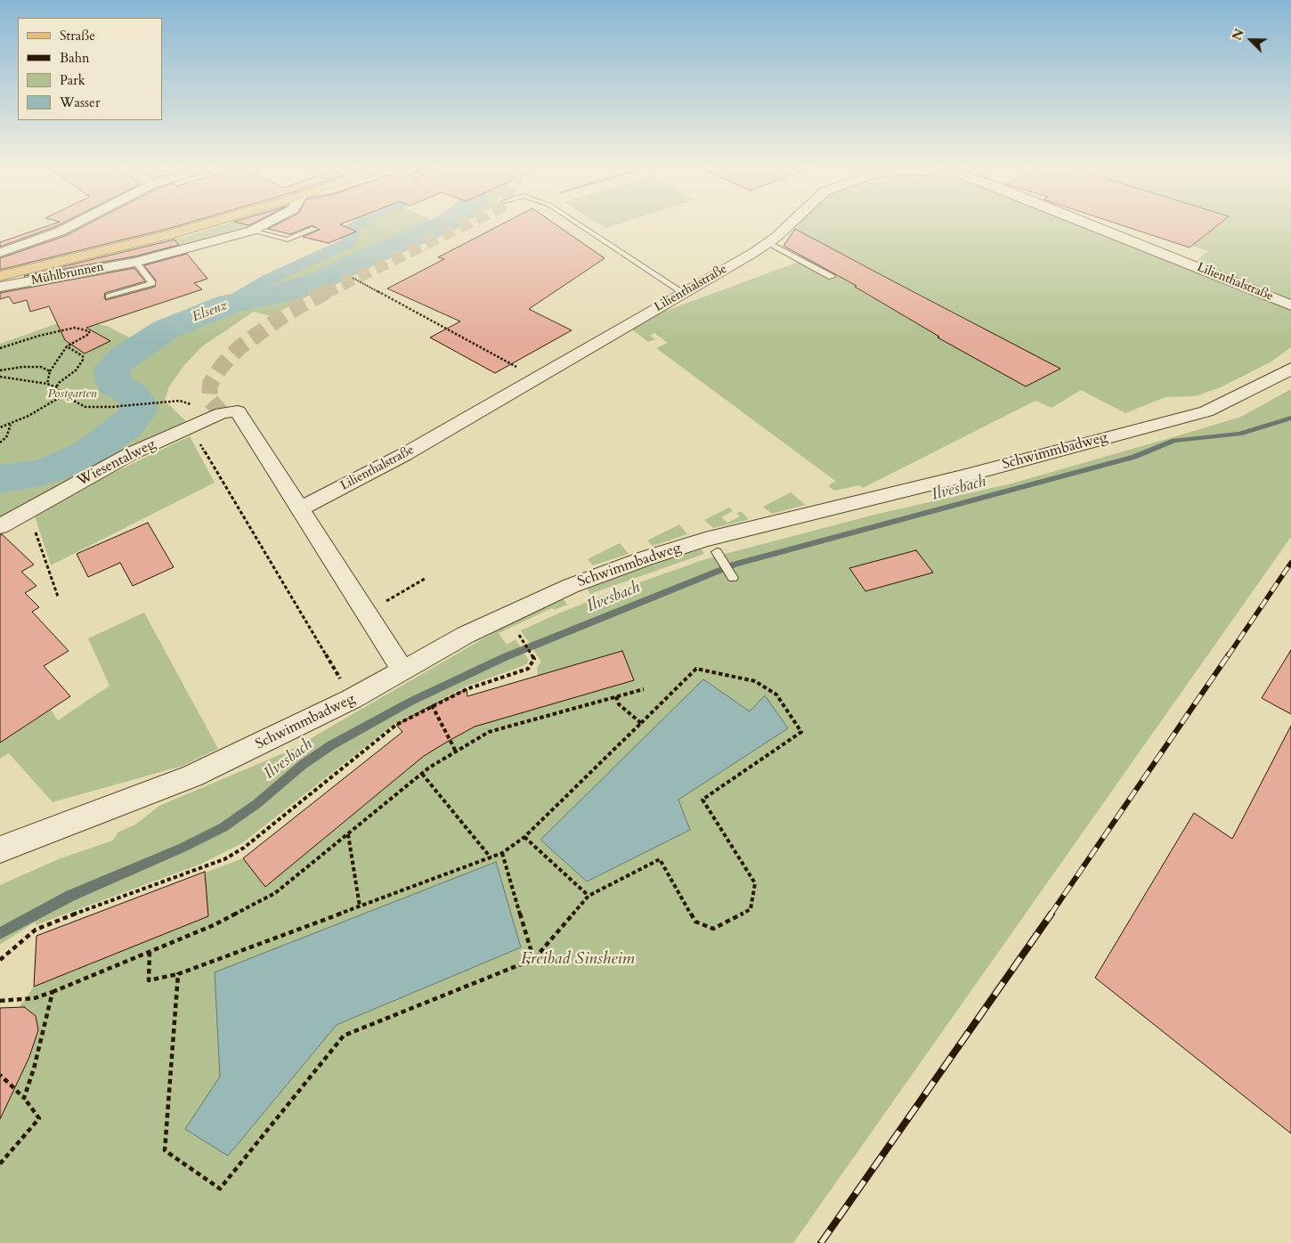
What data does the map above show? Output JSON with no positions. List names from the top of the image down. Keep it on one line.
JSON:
{"streets":{"street":["Mühlbrunnen","Lilienthalstraße","Schwimmbadweg","Wiesentalweg"]},"crossings":[["Lilienthalstraße","Wiesentalweg"]],"water":["Elsenz","Ilvesbach"],"parks":["Postgarten","Freibad Sinsheim"],"legend":["Straße","Bahn","Park","Wasser"],"north":"top left"}
